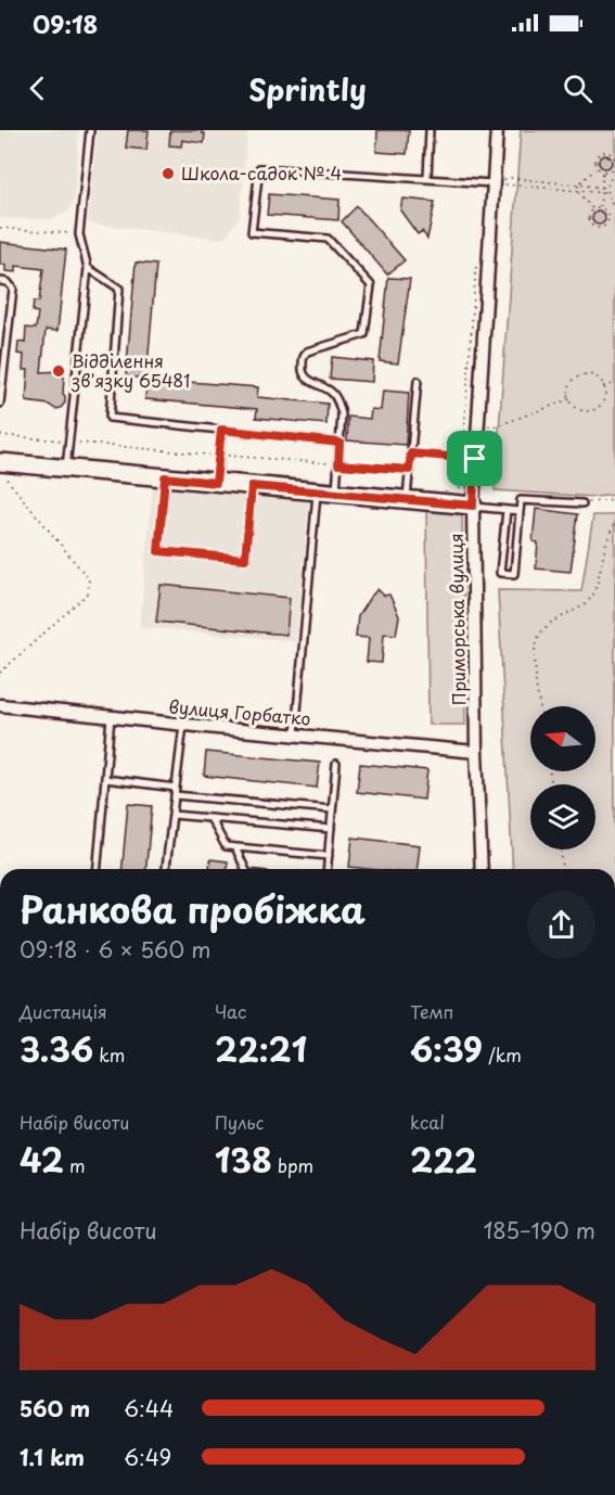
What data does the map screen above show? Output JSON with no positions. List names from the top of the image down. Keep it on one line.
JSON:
{"streets":{"street":["Приморська вулиця","вулиця Горбатко"]},"crossings":[["Приморська вулиця","вулиця Горбатко"]],"places":["Школа-садок № 4","Відділення зв'язку 65481"],"north":"left","page":{"status":"09:18","header":"Sprintly","heading":["Ранкова пробіжка","09:18 · 6 × 560 m"],"stats":[["Дистанція","3.36 km"],["Час","22:21"],["Темп","6:39 /km"],["Набір висоти","42 m"],["Пульс","138 bpm"],["kcal","222"]],"chart":["Набір висоти","185–190 m"],"list":[{"name":"560 m","note":"6:44"},{"name":"1.1 km","note":"6:49"}]}}
